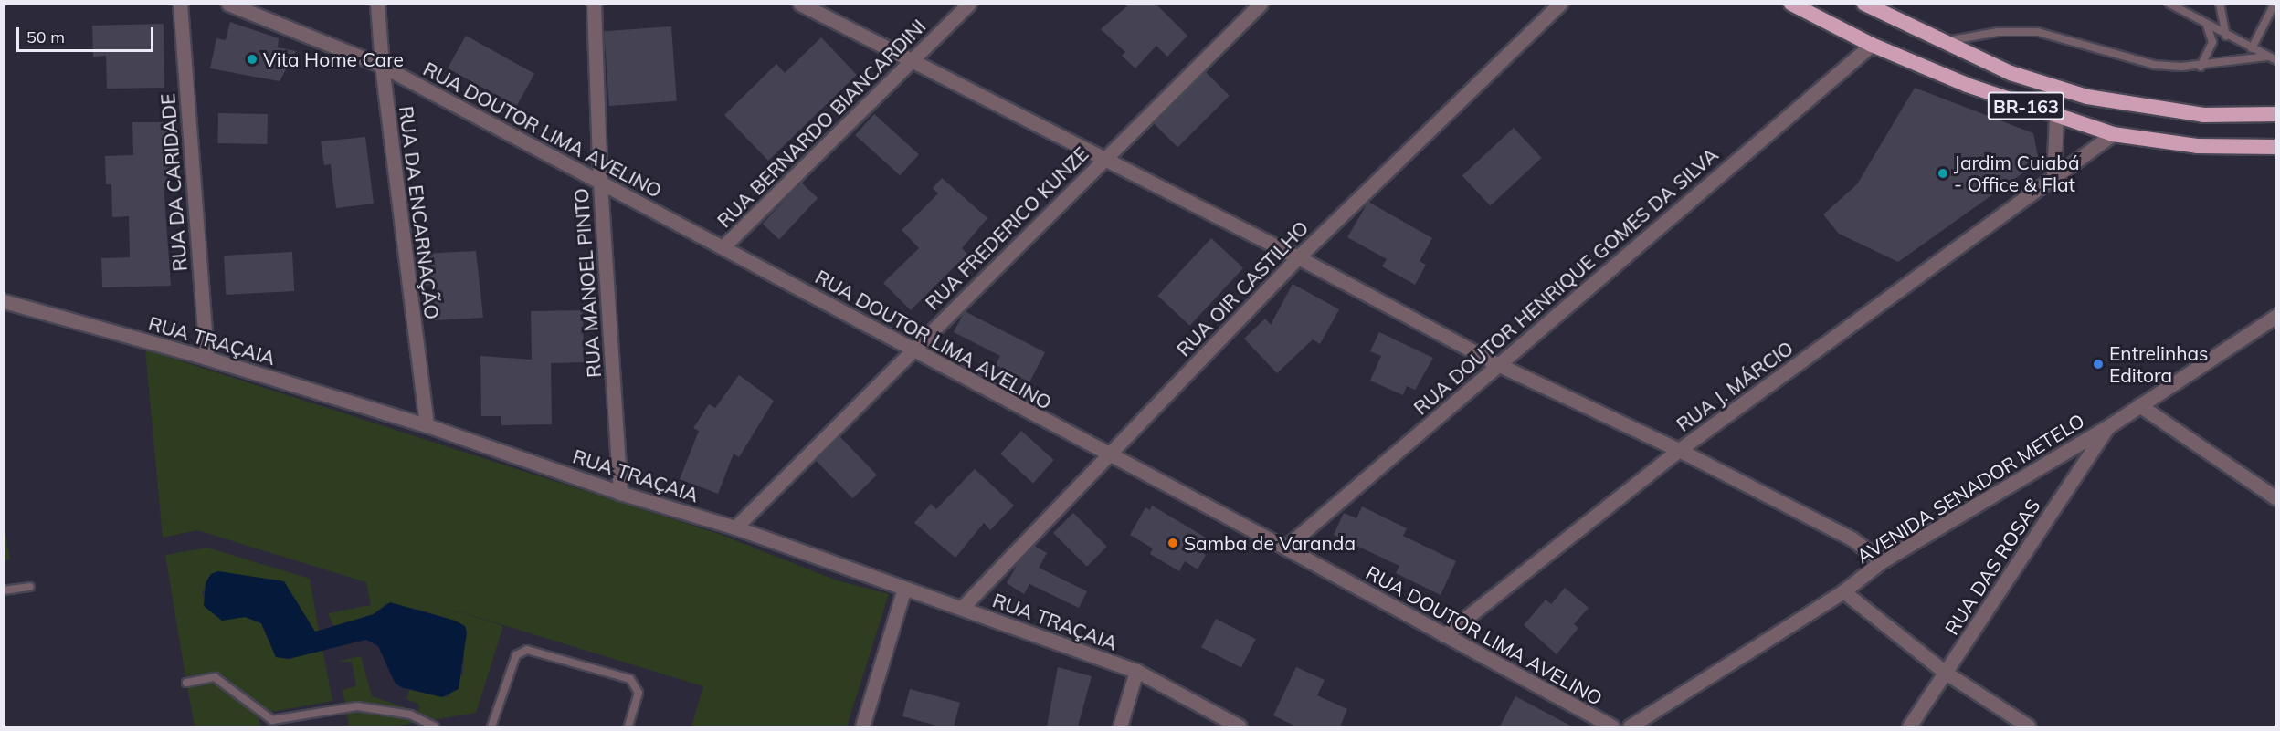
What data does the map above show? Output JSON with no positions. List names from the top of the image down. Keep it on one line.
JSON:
{"streets":{"highway":["BR-163"],"street":["RUA BERNARDO BIANCARDINI","RUA DOUTOR LIMA AVELINO","RUA DA CARIDADE","RUA DA ENCARNAÇÃO","RUA FREDERICO KUNZE","RUA DOUTOR HENRIQUE GOMES DA SILVA","RUA MANOEL PINTO","RUA OIR CASTILHO","RUA TRAÇAIA","RUA J. MÁRCIO","AVENIDA SENADOR METELO","RUA DAS ROSAS"]},"crossings":[["BR-163","RUA DOUTOR HENRIQUE GOMES DA SILVA"],["BR-163","RUA J. MÁRCIO"],["RUA BERNARDO BIANCARDINI","RUA DOUTOR LIMA AVELINO"],["RUA DOUTOR LIMA AVELINO","RUA DA ENCARNAÇÃO"],["RUA DOUTOR LIMA AVELINO","RUA FREDERICO KUNZE"],["RUA DOUTOR LIMA AVELINO","RUA DOUTOR HENRIQUE GOMES DA SILVA"],["RUA DOUTOR LIMA AVELINO","RUA MANOEL PINTO"],["RUA DOUTOR LIMA AVELINO","RUA OIR CASTILHO"],["RUA DOUTOR LIMA AVELINO","RUA J. MÁRCIO"],["RUA DA CARIDADE","RUA TRAÇAIA"],["RUA DA ENCARNAÇÃO","RUA TRAÇAIA"],["RUA FREDERICO KUNZE","RUA TRAÇAIA"],["RUA MANOEL PINTO","RUA TRAÇAIA"],["RUA OIR CASTILHO","RUA TRAÇAIA"],["AVENIDA SENADOR METELO","RUA DAS ROSAS"]],"places":["Vita Home Care","Jardim Cuiabá - Office & Flat","Entrelinhas Editora","Samba de Varanda"],"scale_bar":"50 m"}
